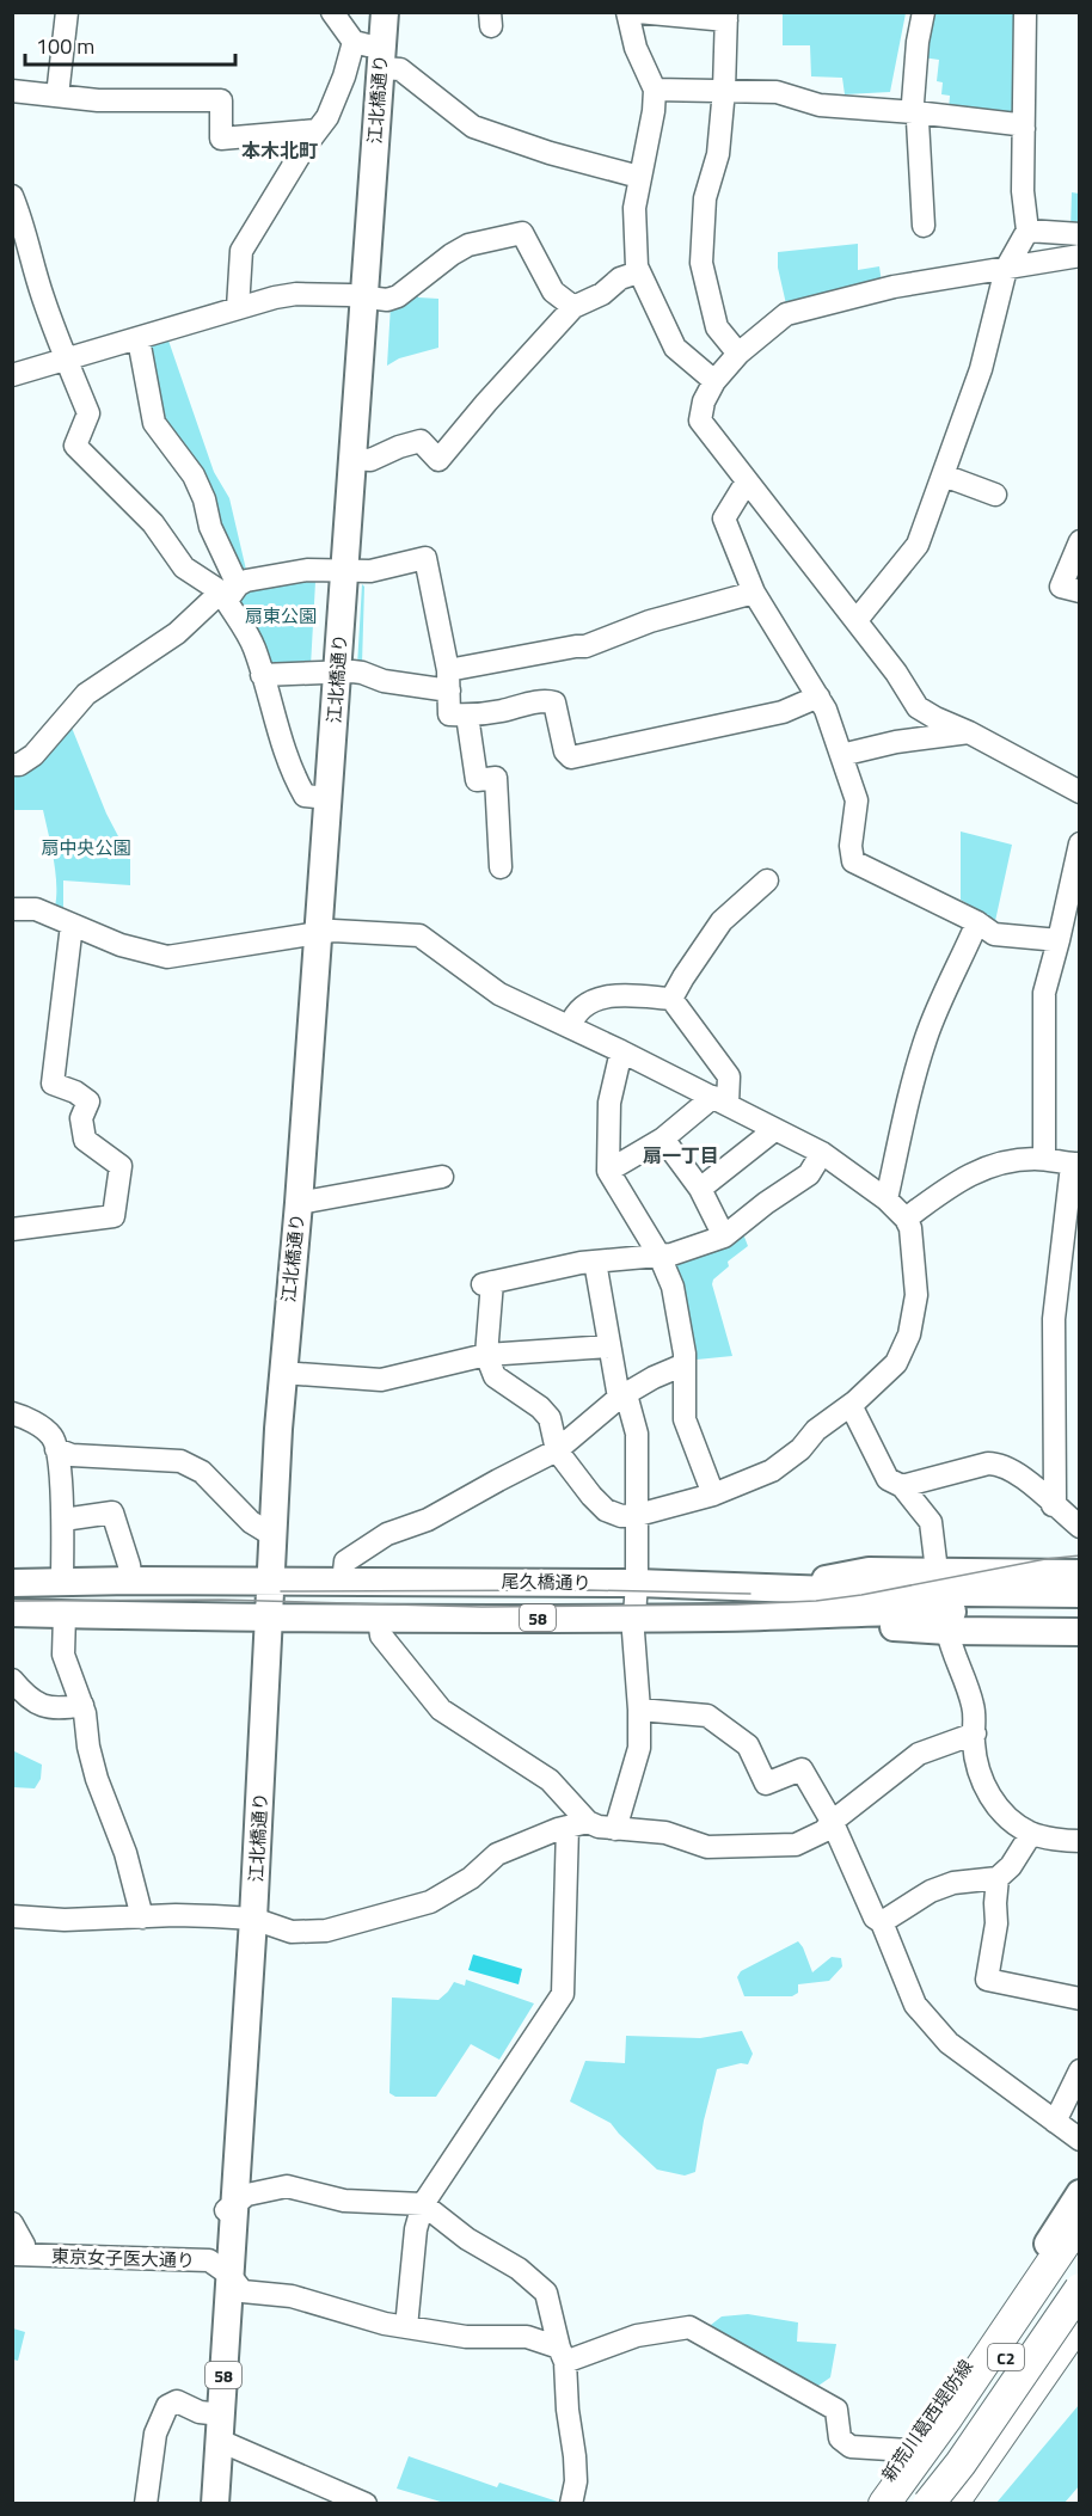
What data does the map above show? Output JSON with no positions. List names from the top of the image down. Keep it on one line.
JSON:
{"streets":{"highway":["C2"],"main road":["江北橋通り","尾久橋通り","58","新荒川葛西堤防線"],"street":["東京女子医大通り"]},"crossings":[["江北橋通り","尾久橋通り"],["江北橋通り","58"],["江北橋通り","東京女子医大通り"]],"districts":["本木北町","扇一丁目"],"parks":["扇東公園","扇中央公園"],"scale_bar":"100 m"}
